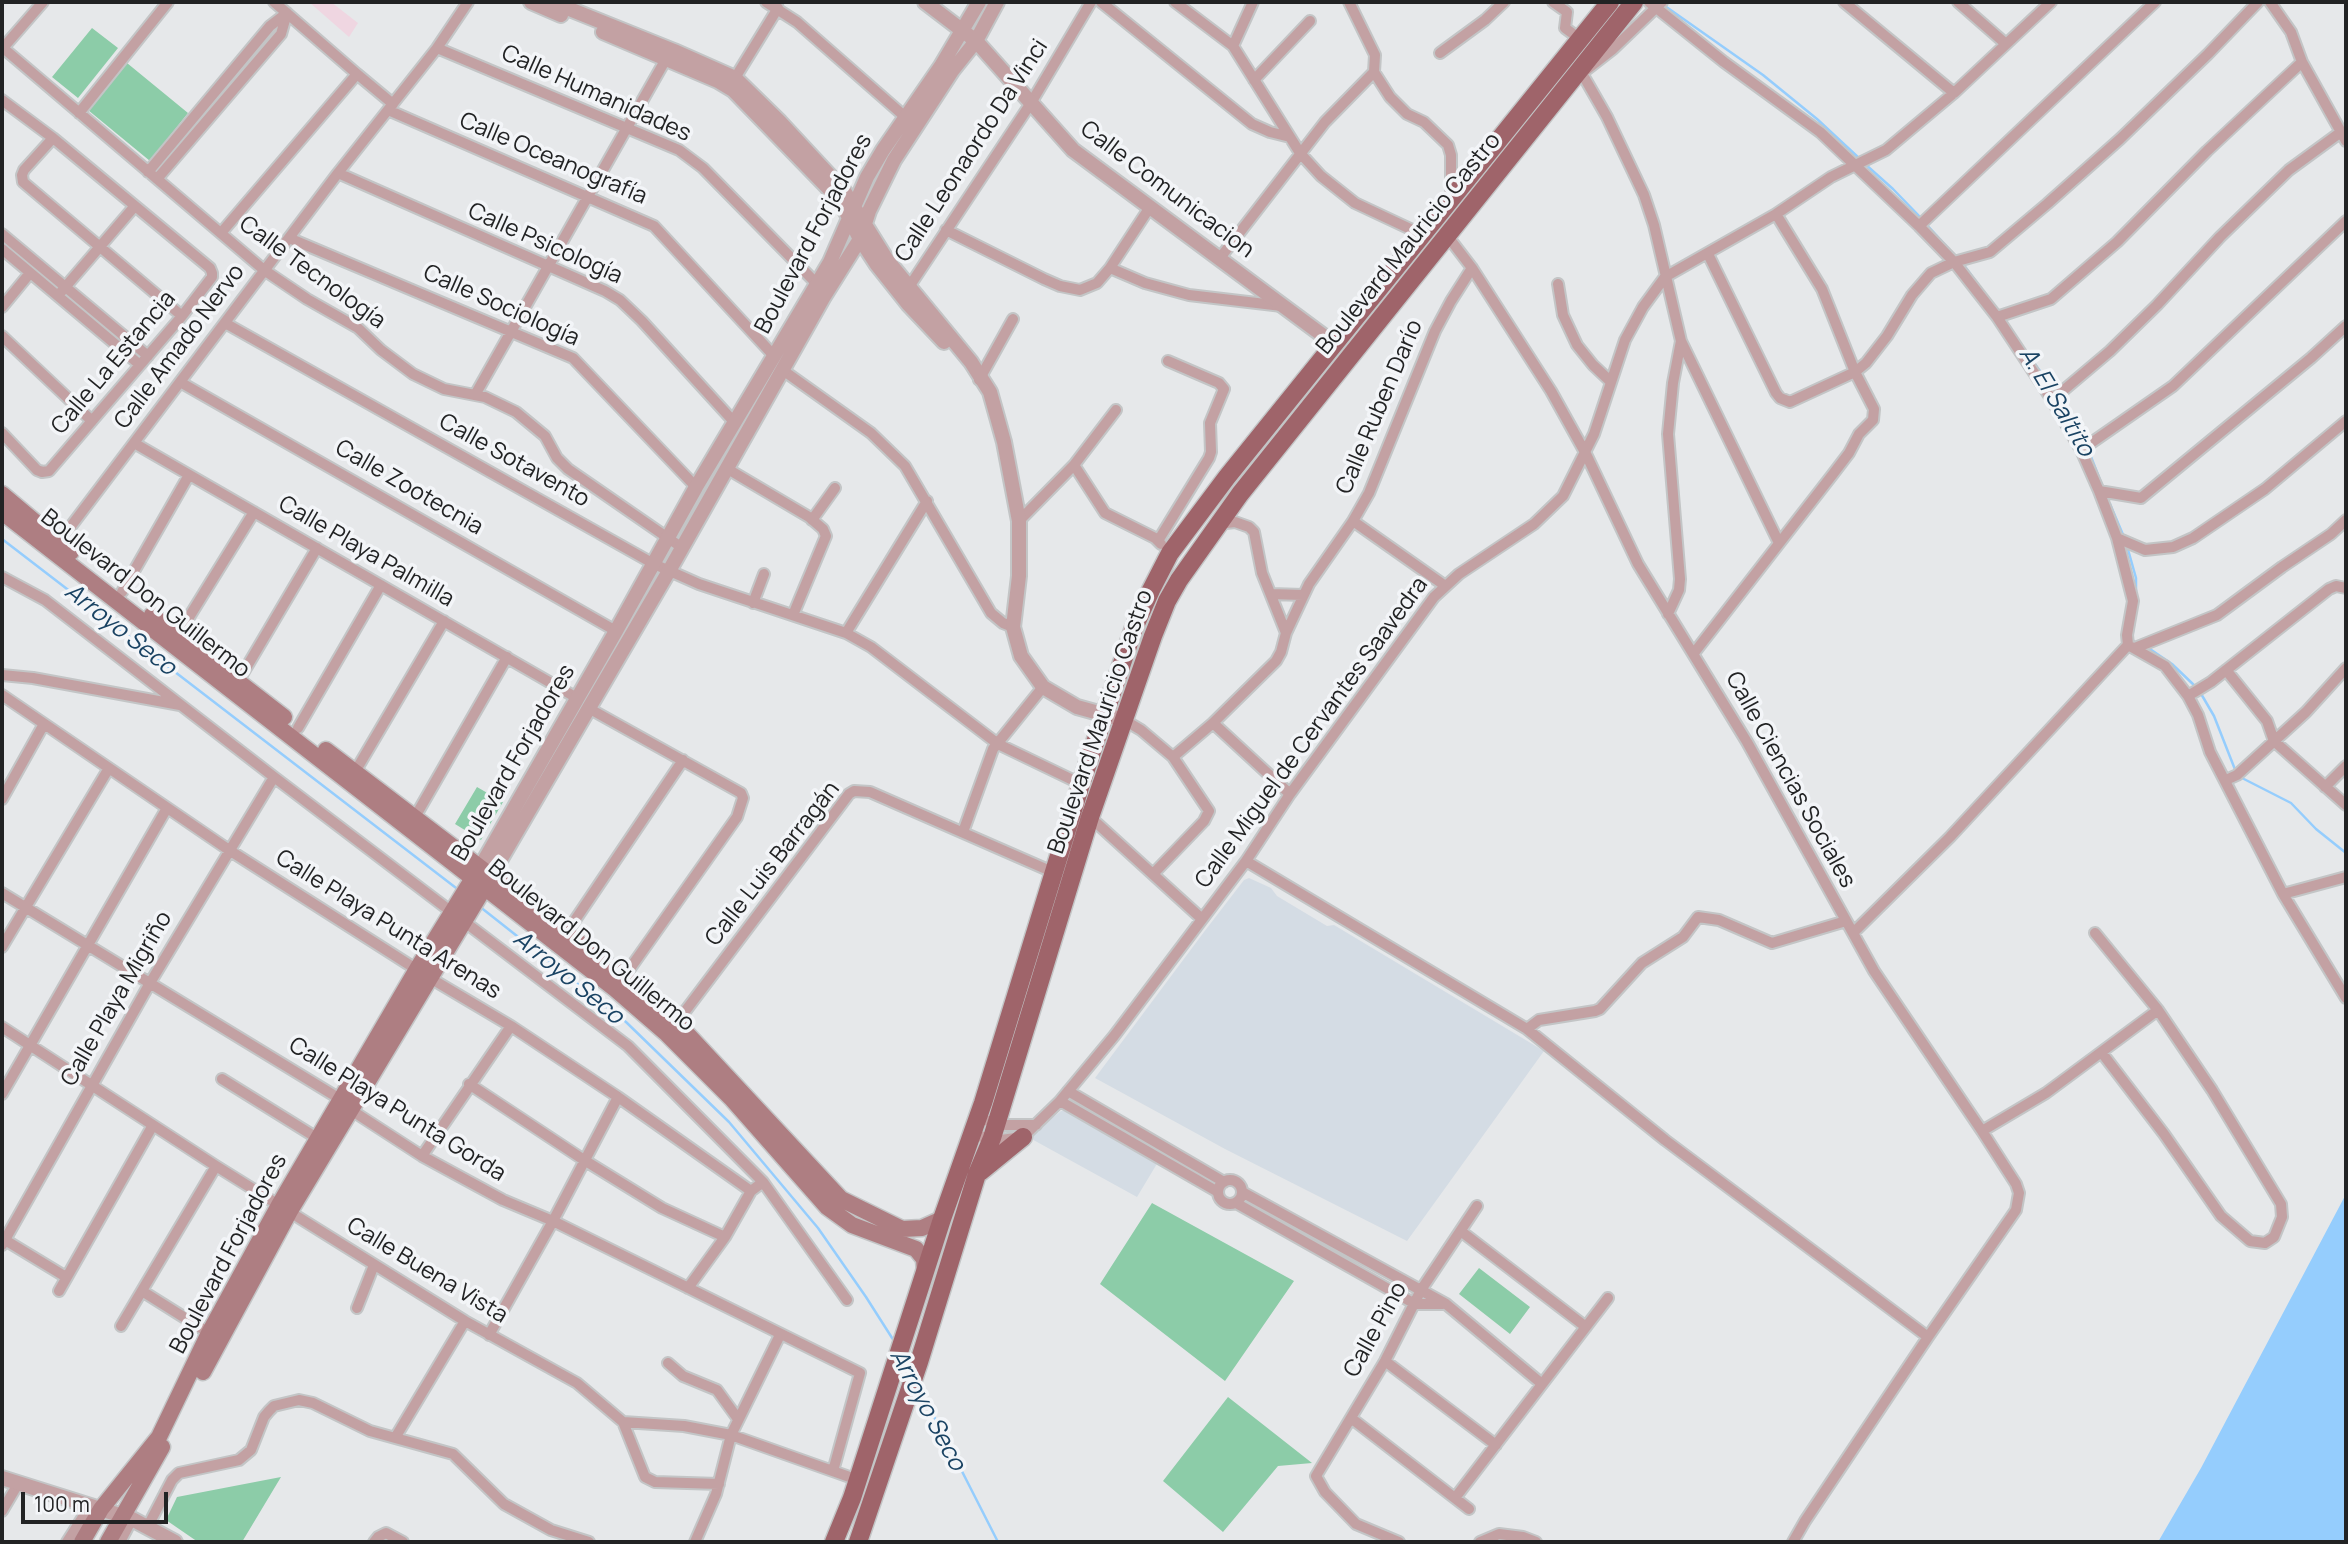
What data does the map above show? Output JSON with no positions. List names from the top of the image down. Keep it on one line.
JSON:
{"streets":{"main road":["Boulevard Forjadores","Boulevard Mauricio Castro","Boulevard Don Guillermo"],"street":["Calle Humanidades","Calle Leonaordo Da Vinci","Calle Oceanografía","Calle Comunicacion","Calle Psicología","Calle Tecnología","Calle Sociología","Calle Amado Nervo","Calle La Estancia","Calle Ruben Darío","Calle Sotavento","Calle Zootecnia","Calle Playa Palmilla","Calle Miguel de Cervantes Saavedra","Calle Ciencias Sociales","Calle Luis Barragán","Calle Playa Punta Arenas","Calle Playa Migriño","Calle Playa Punta Gorda","Calle Buena Vista","Calle Pino"]},"crossings":[["Calle Humanidades","Boulevard Forjadores"],["Calle Humanidades","Calle Amado Nervo"],["Calle Leonaordo Da Vinci","Calle Comunicacion"],["Calle Oceanografía","Boulevard Forjadores"],["Calle Oceanografía","Calle Amado Nervo"],["Calle Comunicacion","Boulevard Forjadores"],["Calle Comunicacion","Boulevard Mauricio Castro"],["Boulevard Forjadores","Calle Psicología"],["Boulevard Forjadores","Calle Tecnología"],["Boulevard Forjadores","Calle Sociología"],["Boulevard Forjadores","Calle Sotavento"],["Boulevard Forjadores","Calle Zootecnia"],["Boulevard Forjadores","Calle Playa Palmilla"],["Boulevard Forjadores","Boulevard Don Guillermo"],["Boulevard Forjadores","Calle Playa Punta Arenas"],["Boulevard Forjadores","Calle Playa Punta Gorda"],["Boulevard Forjadores","Calle Buena Vista"],["Calle Psicología","Calle Amado Nervo"],["Boulevard Mauricio Castro","Calle Sotavento"],["Boulevard Mauricio Castro","Boulevard Don Guillermo"],["Boulevard Mauricio Castro","Calle Ciencias Sociales"],["Boulevard Mauricio Castro","Calle Luis Barragán"],["Calle Tecnología","Calle Amado Nervo"],["Calle Sociología","Calle Amado Nervo"],["Calle Amado Nervo","Calle Sotavento"],["Calle Amado Nervo","Calle Zootecnia"],["Calle Amado Nervo","Calle Playa Palmilla"],["Calle Amado Nervo","Boulevard Don Guillermo"],["Calle Ruben Darío","Calle Ciencias Sociales"],["Boulevard Don Guillermo","Calle Luis Barragán"],["Calle Miguel de Cervantes Saavedra","Calle Ciencias Sociales"],["Calle Playa Punta Arenas","Calle Playa Migriño"],["Calle Playa Migriño","Calle Playa Punta Gorda"],["Calle Playa Migriño","Calle Buena Vista"]],"water":["A. El Saltito","Arroyo Seco"],"scale_bar":"100 m"}
